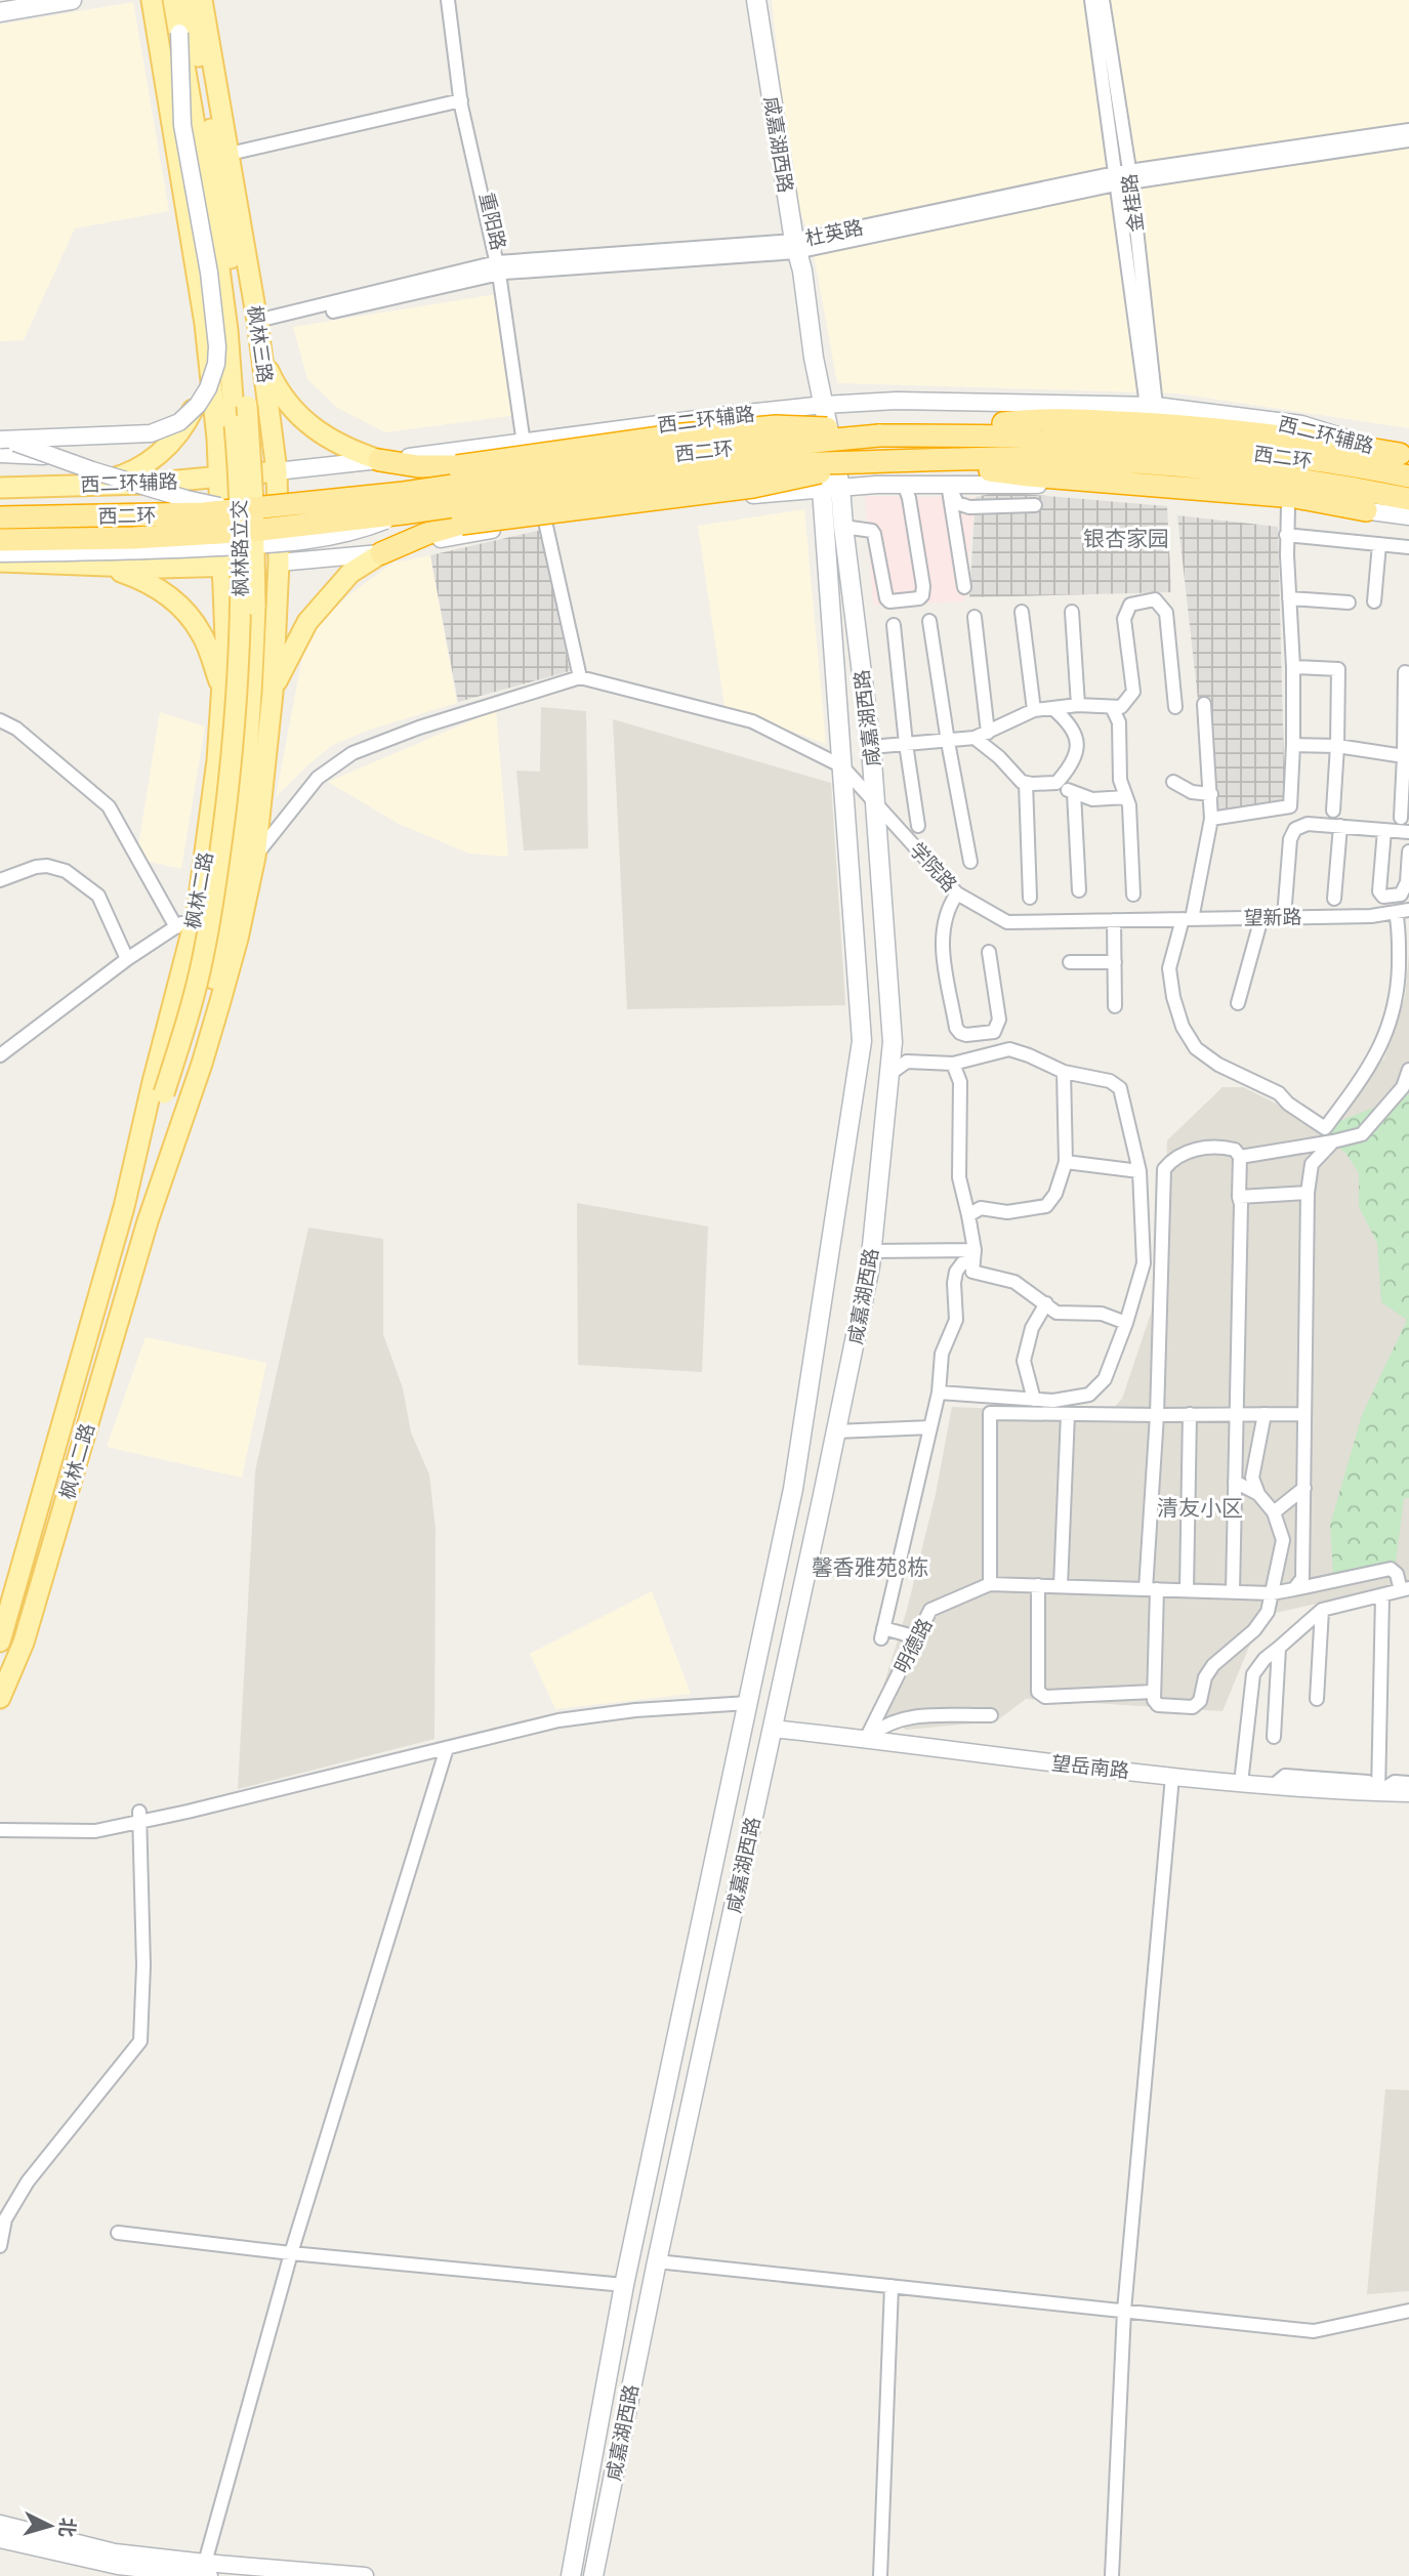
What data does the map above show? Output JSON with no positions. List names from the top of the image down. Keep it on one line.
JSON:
{"streets":{"highway":["西二环"],"main road":["咸嘉湖西路","枫林三路","西二环辅路","枫林路立交","枫林二路"],"street":["金桂路","重阳路","杜英路","学院路","望新路","明德路","望岳南路"]},"crossings":[["咸嘉湖西路","杜英路"],["咸嘉湖西路","西二环辅路"],["咸嘉湖西路","学院路"],["咸嘉湖西路","望岳南路"],["金桂路","杜英路"],["金桂路","西二环辅路"],["重阳路","杜英路"],["重阳路","西二环辅路"],["杜英路","枫林三路"],["枫林三路","西二环辅路"],["枫林三路","枫林二路"],["枫林路立交","枫林二路"],["学院路","望新路"],["明德路","望岳南路"]],"districts":["银杏家园","清友小区","馨香雅苑8栋"],"north":"right"}
